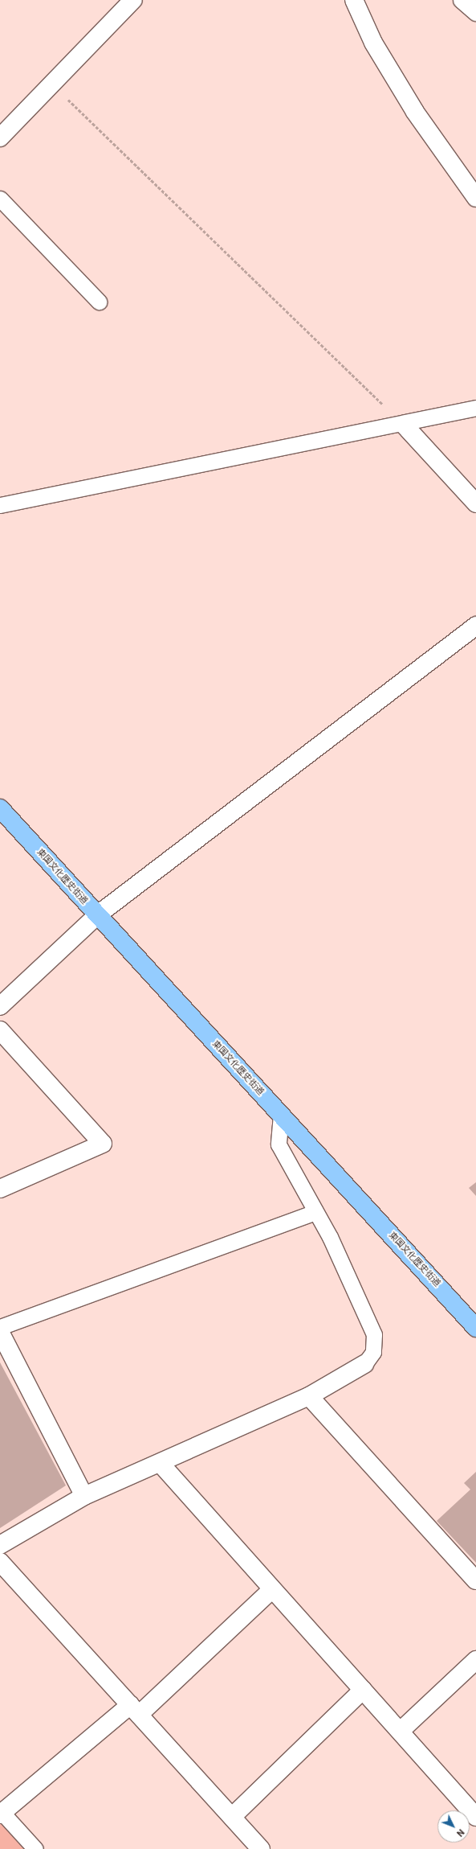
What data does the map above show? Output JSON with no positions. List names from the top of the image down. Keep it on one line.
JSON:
{"streets":{"highway":["東国文化歴史街道"]},"north":"bottom right"}
